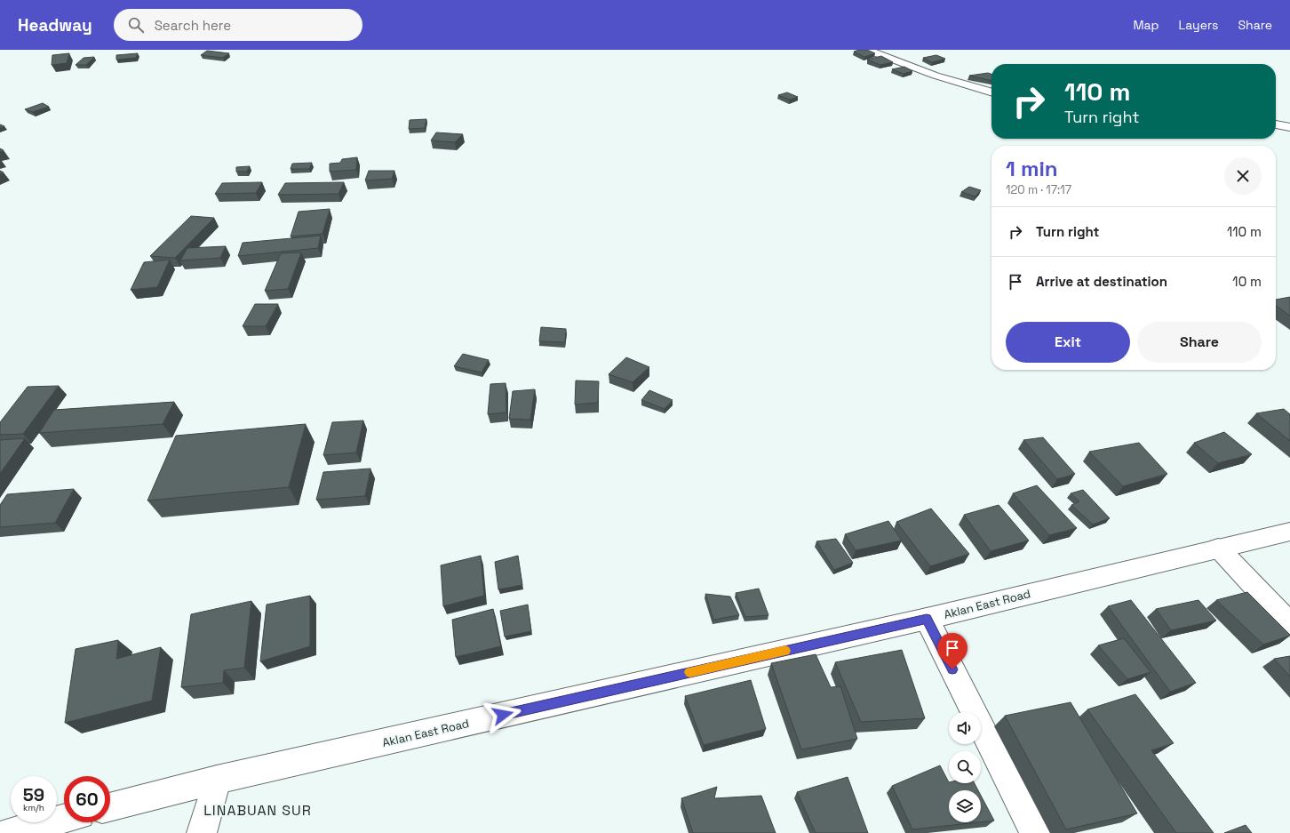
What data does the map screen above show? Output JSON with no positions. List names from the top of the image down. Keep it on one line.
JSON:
{"streets":{"main road":["Aklan East Road"]},"districts":["LINABUAN SUR"],"page":{"header":"Headway","search":"Search here","nav":["Map","Layers","Share"],"turn":["110 m","Turn right"],"heading":["1 min","120 m · 17:17"],"list":[{"name":"Turn right","value":"110 m"},{"name":"Arrive at destination","value":"10 m"}],"buttons":["Exit","Share"],"speed":"59 km/h","limit":"60"}}
